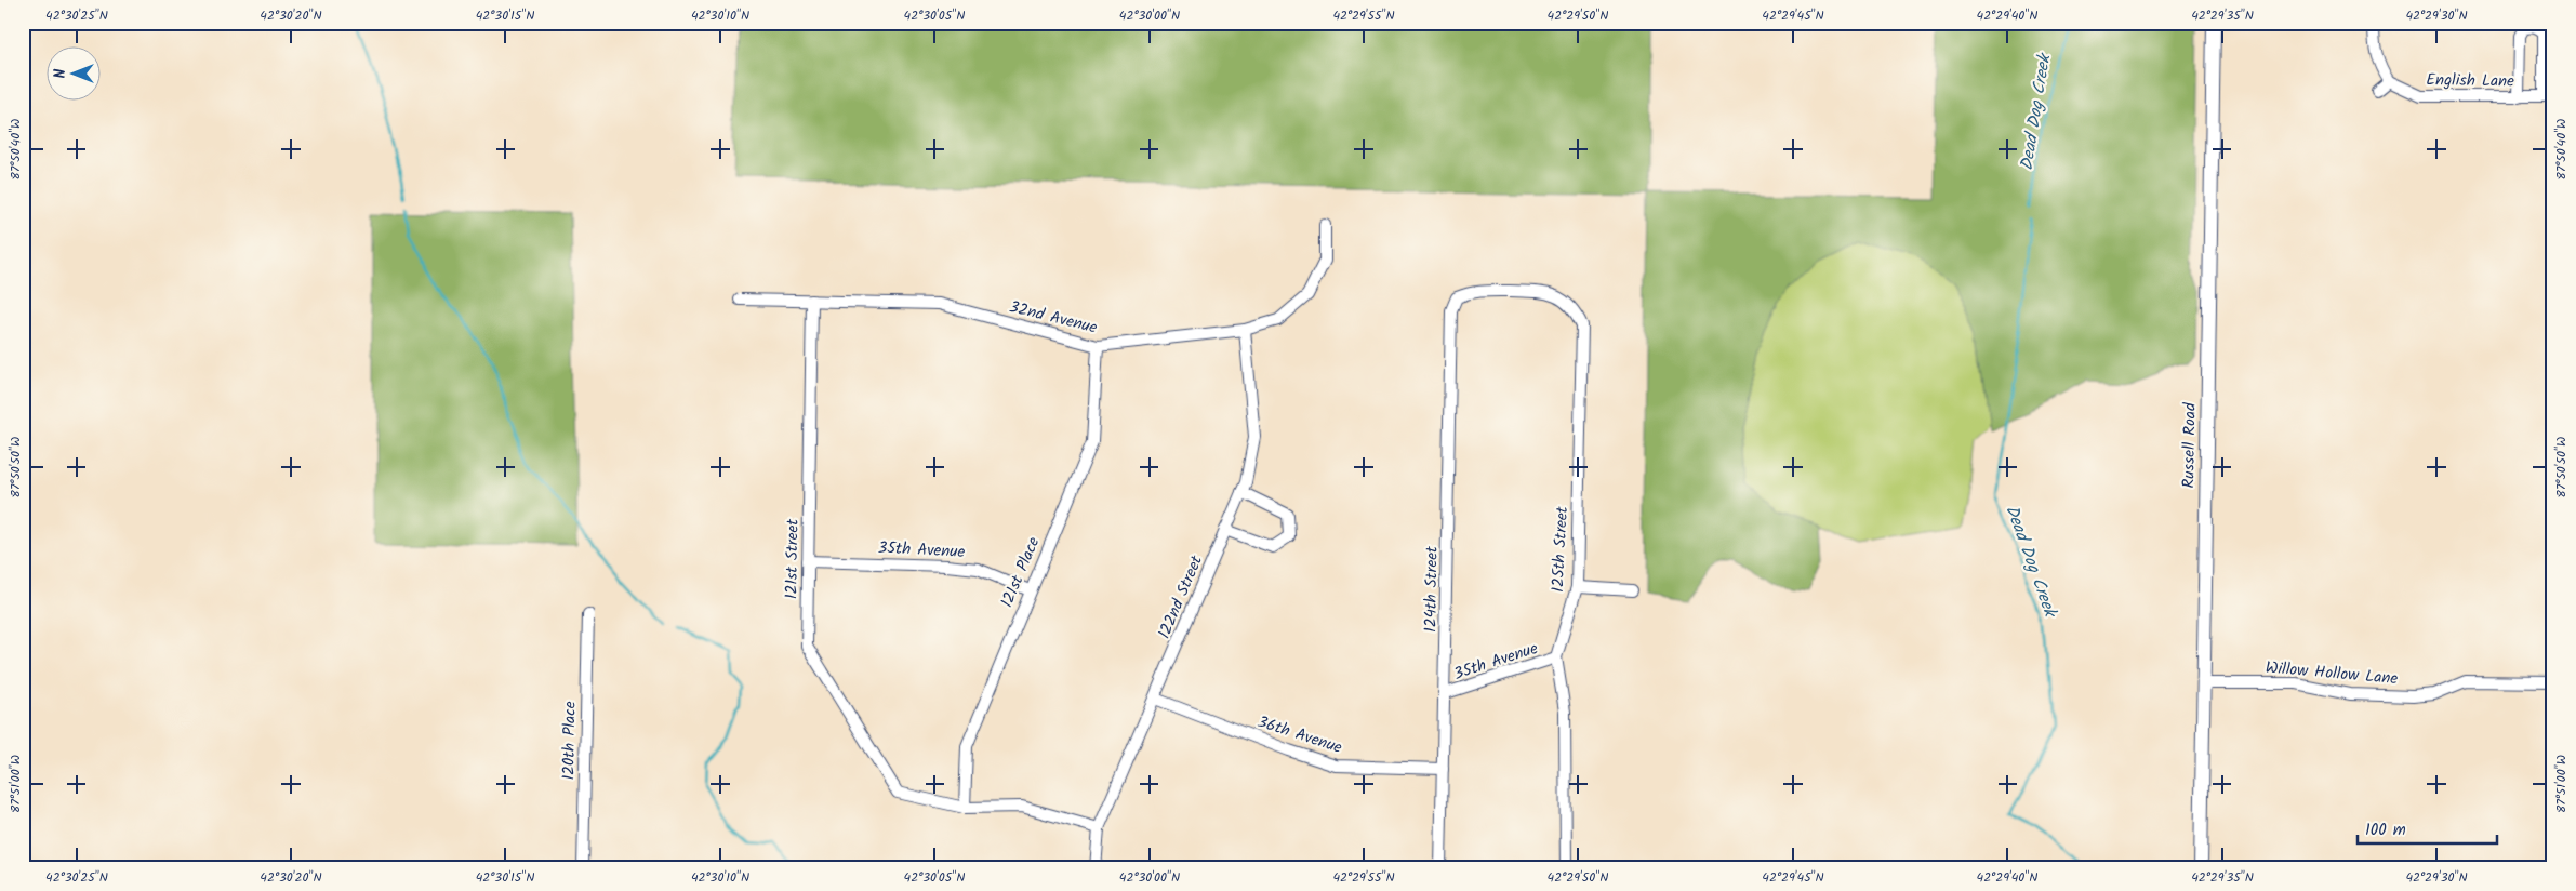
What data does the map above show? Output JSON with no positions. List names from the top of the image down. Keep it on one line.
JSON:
{"streets":{"street":["English Lane","32nd Avenue","Russell Road","35th Avenue","125th Street","121st Street","121st Place","124th Street","122nd Street","Willow Hollow Lane","36th Avenue","120th Place"]},"crossings":[["32nd Avenue","121st Street"],["32nd Avenue","121st Place"],["32nd Avenue","122nd Street"],["Russell Road","Willow Hollow Lane"],["35th Avenue","125th Street"],["35th Avenue","121st Street"],["35th Avenue","121st Place"],["35th Avenue","124th Street"],["125th Street","124th Street"],["121st Street","121st Place"],["124th Street","36th Avenue"],["122nd Street","36th Avenue"]],"water":["Dead Dog Creek"],"scale_bar":"100 m","north":"left","coordinates":["42°30'25\"N","42°30'20\"N","42°30'15\"N","42°30'10\"N","42°30'05\"N","42°30'00\"N","42°29'55\"N","42°29'50\"N","42°29'45\"N","42°29'40\"N","42°29'35\"N","42°29'30\"N","87°50'40\"W","87°50'50\"W","87°51'00\"W"]}
